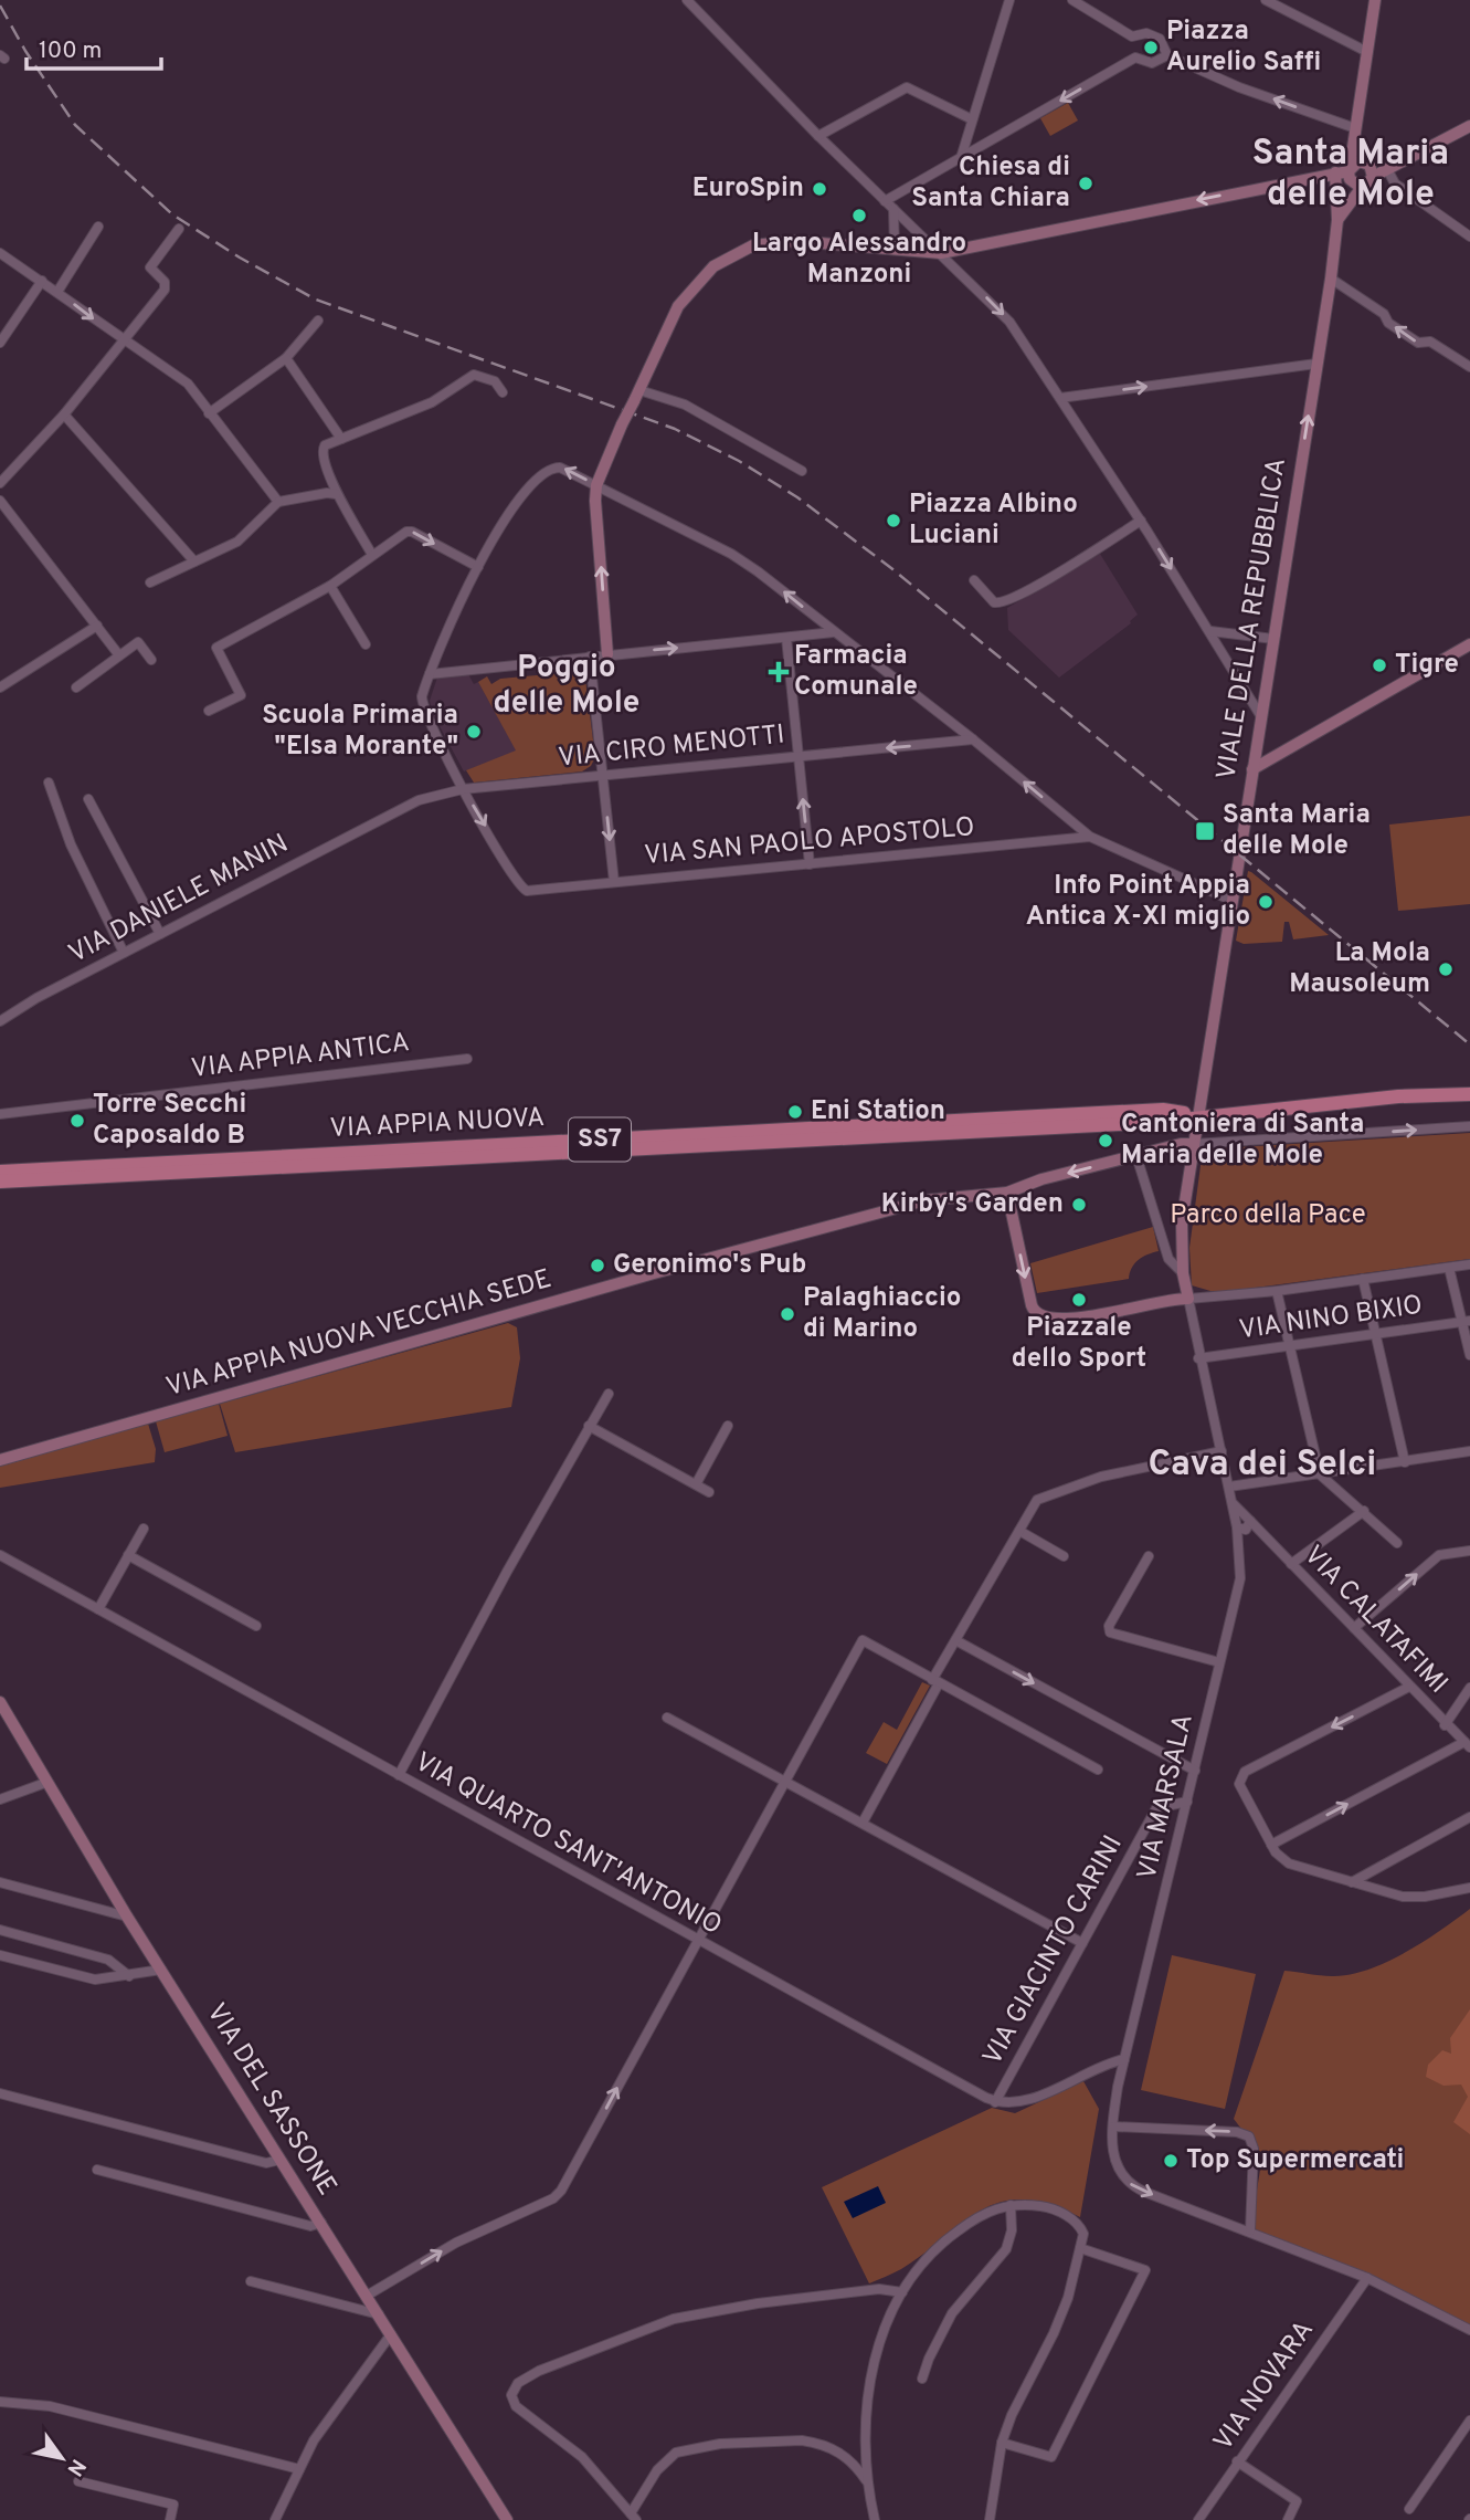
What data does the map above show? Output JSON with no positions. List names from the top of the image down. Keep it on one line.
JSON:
{"streets":{"main road":["VIA APPIA NUOVA","SS7"],"street":["VIALE DELLA REPUBBLICA","VIA CIRO MENOTTI","VIA SAN PAOLO APOSTOLO","VIA DANIELE MANIN","VIA APPIA ANTICA","VIA NINO BIXIO","VIA APPIA NUOVA VECCHIA SEDE","VIA CALATAFIMI","VIA MARSALA","VIA QUARTO SANT'ANTONIO","VIA GIACINTO CARINI","VIA DEL SASSONE","VIA NOVARA"]},"crossings":[["VIALE DELLA REPUBBLICA","VIA APPIA NUOVA"],["VIA CIRO MENOTTI","VIA SAN PAOLO APOSTOLO"],["VIA CIRO MENOTTI","VIA DANIELE MANIN"],["VIA CALATAFIMI","VIA MARSALA"],["VIA MARSALA","VIA GIACINTO CARINI"],["VIA MARSALA","VIA NOVARA"],["VIA QUARTO SANT'ANTONIO","VIA GIACINTO CARINI"]],"districts":["Santa Maria delle Mole","Poggio delle Mole","Cava dei Selci"],"parks":["Parco della Pace"],"places":{"other":["Piazza Aurelio Saffi","Chiesa di Santa Chiara","EuroSpin","Largo Alessandro Manzoni","Piazza Albino Luciani","Tigre","Scuola Primaria \"Elsa Morante\"","Info Point Appia Antica X-XI miglio","La Mola Mausoleum","Eni Station","Torre Secchi Caposaldo B","Cantoniera di Santa Maria delle Mole","Kirby's Garden","Geronimo's Pub","Piazzale dello Sport","Palaghiaccio di Marino","Top Supermercati"],"health":["Farmacia Comunale"],"transit":["Santa Maria delle Mole"]},"scale_bar":"100 m","north":"bottom right"}
